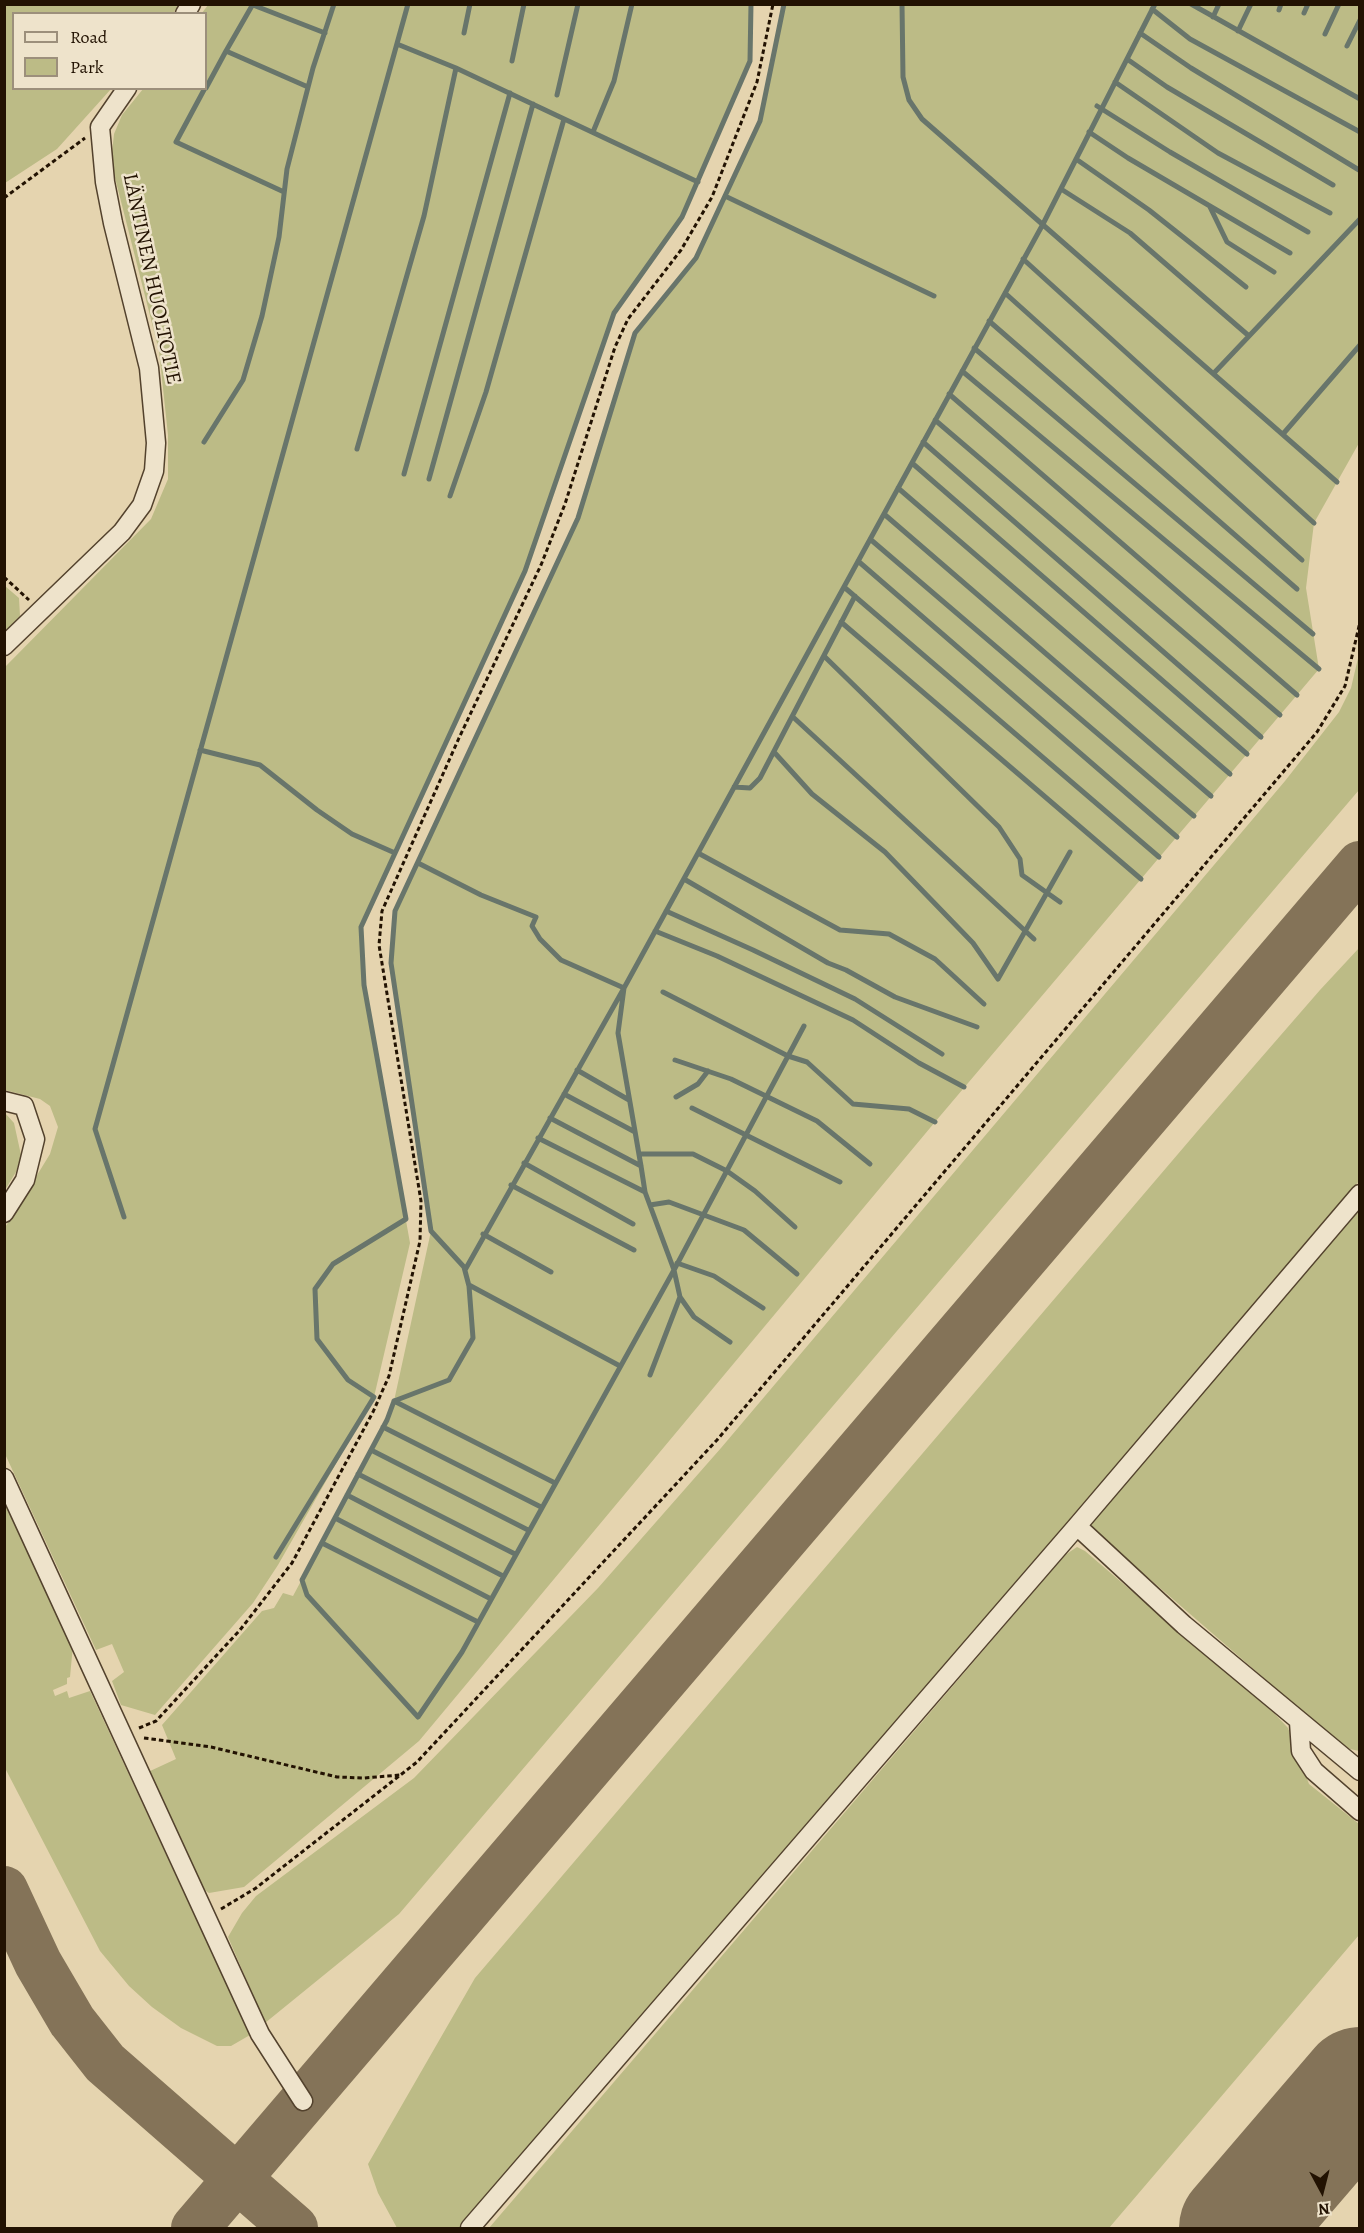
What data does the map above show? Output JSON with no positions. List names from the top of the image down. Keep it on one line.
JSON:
{"streets":{"lane":["LÄNTINEN HUOLTOTIE"]},"legend":["Road","Park"],"north":"bottom"}
